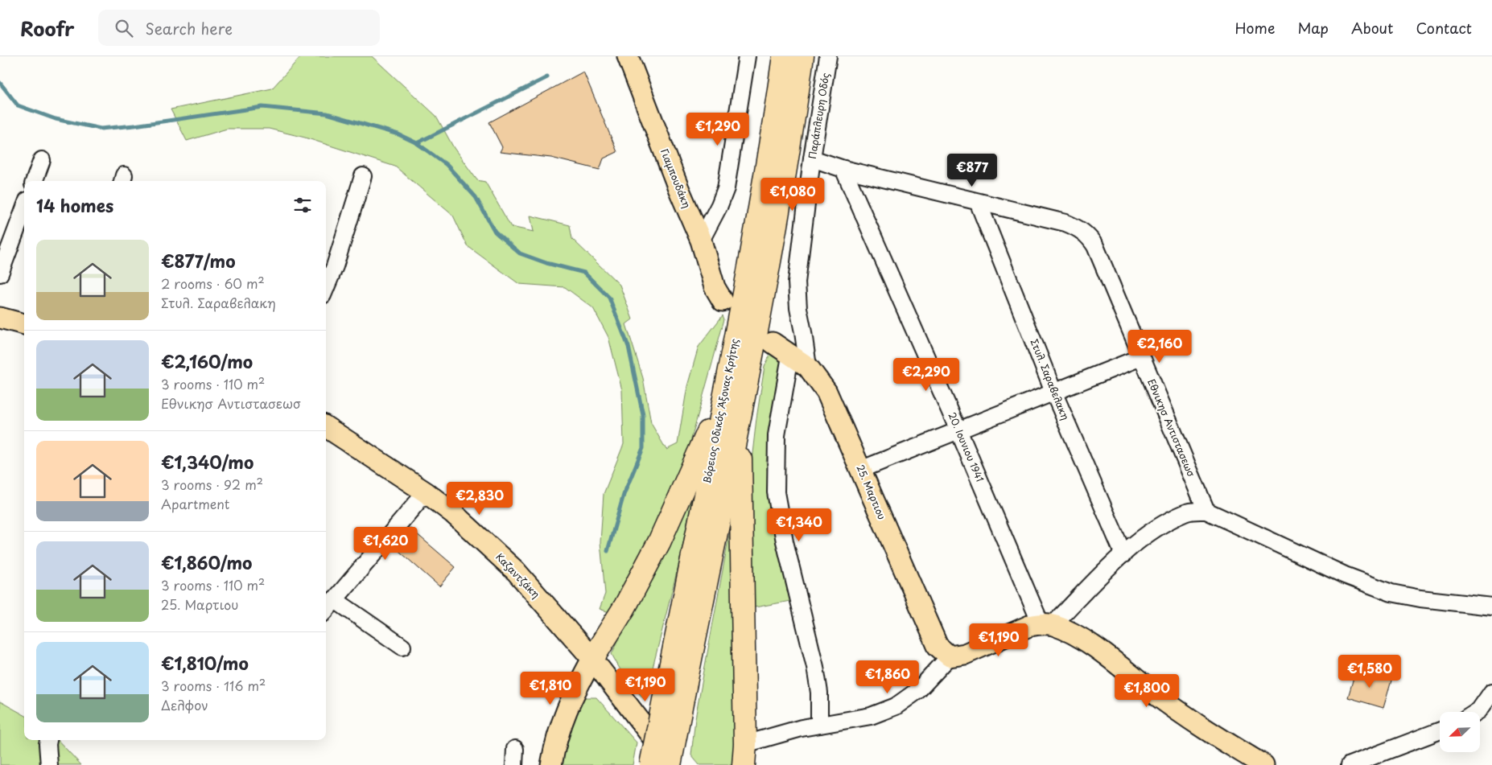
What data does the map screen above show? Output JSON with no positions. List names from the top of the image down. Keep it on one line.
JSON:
{"streets":{"highway":["Βόρειος Οδικός Άξονας Κρήτης"],"main road":["Γιαμπουδάκη","25. Μαρτιου","Καζαντζάκη"],"street":["Παράπλευρη Οδός","Στυλ. Σαραβελακη","Εθνικησ Αντιστασεωσ","20. Ιουνιου 1941"]},"crossings":[["Παράπλευρη Οδός","25. Μαρτιου"],["Στυλ. Σαραβελακη","Εθνικησ Αντιστασεωσ"]],"north":"bottom left","page":{"header":"Roofr","search":"Search here","nav":["Home","Map","About","Contact"],"price":["€1,290","€877","€1,080","€2,160","€2,290","€2,830","€1,340","€1,620","€1,190","€1,580","€1,860","€1,190","€1,810","€1,800"],"heading":"14 homes","list":[{"name":"€877/mo","note":"2 rooms · 60 m² · Στυλ. Σαραβελακη"},{"name":"€2,160/mo","note":"3 rooms · 110 m² · Εθνικησ Αντιστασεωσ"},{"name":"€1,340/mo","note":"3 rooms · 92 m² · Apartment"},{"name":"€1,860/mo","note":"3 rooms · 110 m² · 25. Μαρτιου"},{"name":"€1,810/mo","note":"3 rooms · 116 m² · Δελφον"}]}}
